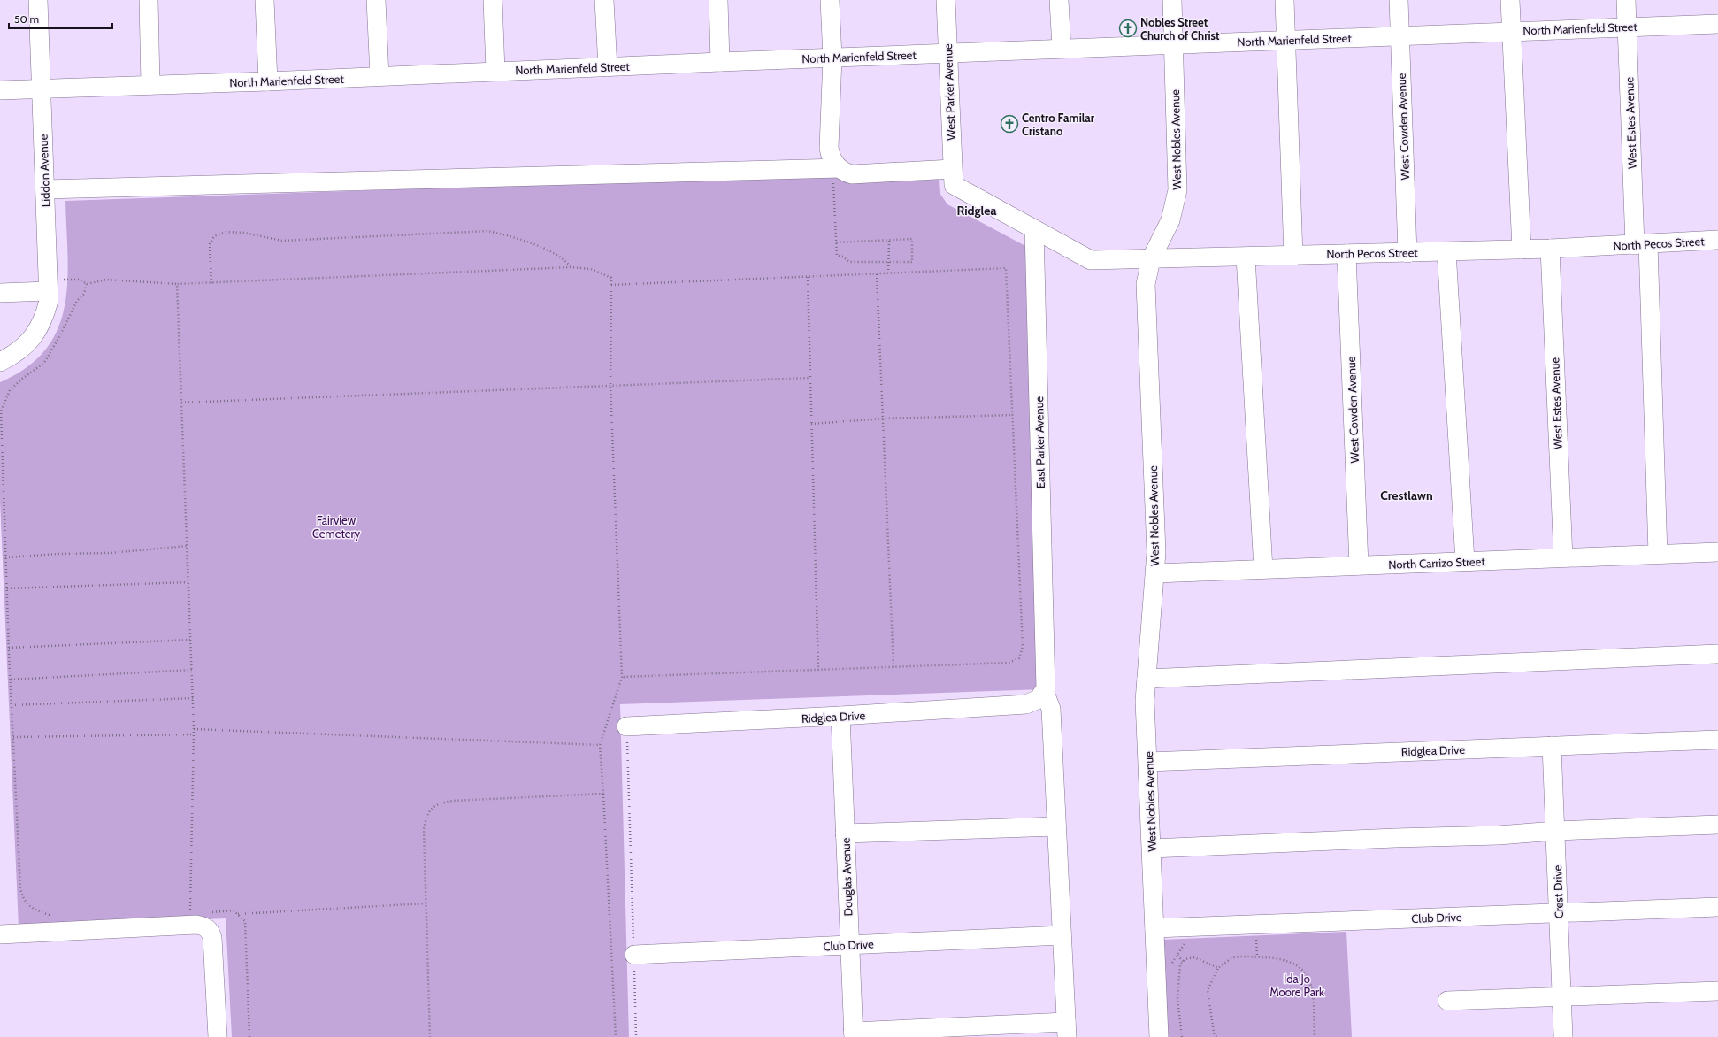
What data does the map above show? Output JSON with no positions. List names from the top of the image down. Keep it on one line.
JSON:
{"streets":{"street":["North Marienfeld Street","West Parker Avenue","West Estes Avenue","West Cowden Avenue","West Nobles Avenue","Liddon Avenue","North Pecos Street","East Parker Avenue","North Carrizo Street","Ridglea Drive","Douglas Avenue","Crest Drive","Club Drive"]},"crossings":[["North Marienfeld Street","West Parker Avenue"],["North Marienfeld Street","West Estes Avenue"],["North Marienfeld Street","West Cowden Avenue"],["North Marienfeld Street","West Nobles Avenue"],["North Marienfeld Street","Liddon Avenue"],["West Estes Avenue","North Pecos Street"],["West Estes Avenue","North Carrizo Street"],["West Cowden Avenue","North Pecos Street"],["West Cowden Avenue","North Carrizo Street"],["West Nobles Avenue","North Pecos Street"],["West Nobles Avenue","North Carrizo Street"],["West Nobles Avenue","Ridglea Drive"],["West Nobles Avenue","Club Drive"],["North Pecos Street","East Parker Avenue"],["East Parker Avenue","Ridglea Drive"],["Ridglea Drive","Douglas Avenue"],["Ridglea Drive","Crest Drive"],["Douglas Avenue","Club Drive"],["Crest Drive","Club Drive"]],"districts":["Ridglea","Crestlawn"],"parks":["Fairview Cemetery","Ida Jo Moore Park"],"places":{"church":["Nobles Street Church of Christ","Centro Familar Cristano"]},"scale_bar":"50 m"}
